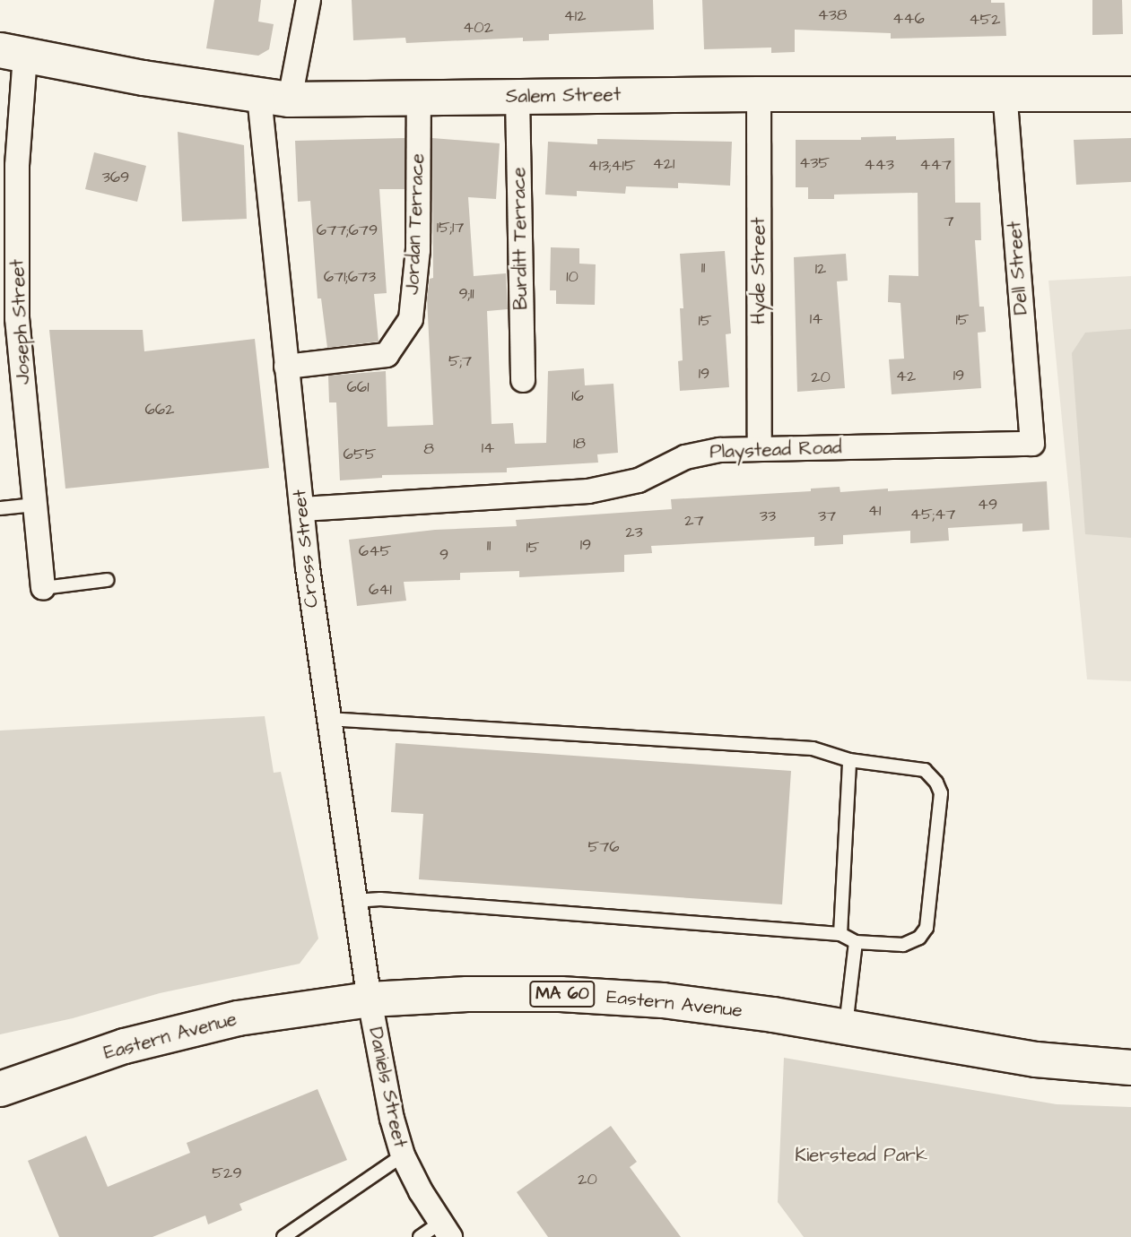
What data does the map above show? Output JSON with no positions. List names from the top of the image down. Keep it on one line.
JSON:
{"streets":{"main road":["Salem Street","MA 60","Eastern Avenue"],"street":["Jordan Terrace","Burditt Terrace","Dell Street","Hyde Street","Joseph Street","Playstead Road","Cross Street","Daniels Street"]},"crossings":[["Salem Street","Jordan Terrace"],["Salem Street","Burditt Terrace"],["Salem Street","Dell Street"],["Salem Street","Hyde Street"],["Salem Street","Joseph Street"],["Salem Street","Cross Street"],["Jordan Terrace","Cross Street"],["Dell Street","Playstead Road"],["Hyde Street","Playstead Road"],["Playstead Road","Cross Street"],["Cross Street","Eastern Avenue"],["Cross Street","Daniels Street"],["Eastern Avenue","Daniels Street"]],"parks":["Kierstead Park"],"house_numbers":["438","412","446","452","402","435","421","443","447","413;415","369","7","15;17","677;679","11","12","671;673","10","9;11","14","15","15","5;7","19","19","42","20","661","16","662","18","14","8","655","49","41","45;47","33","37","27","23","19","11","15","645","9","641","576","529","20"]}
